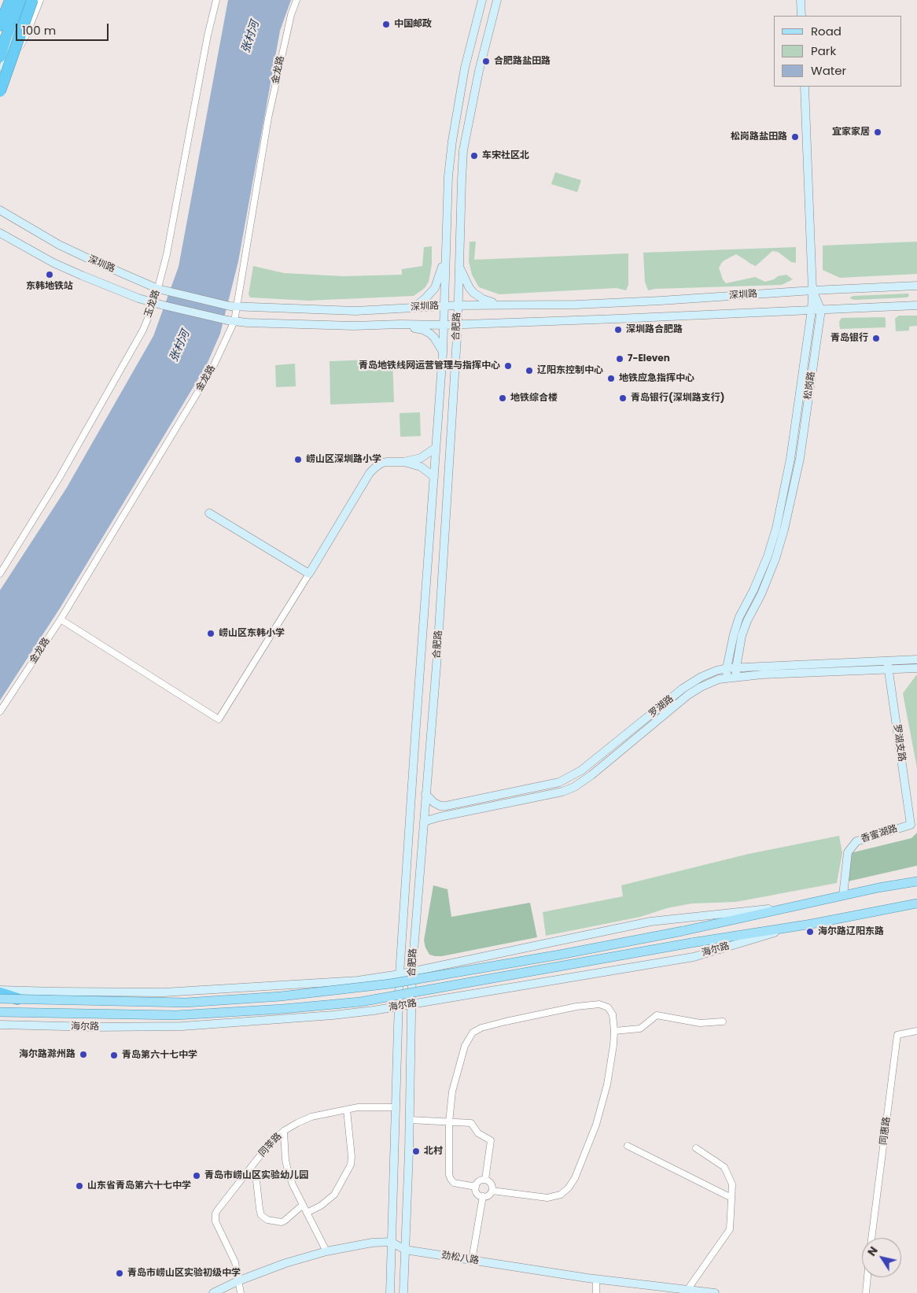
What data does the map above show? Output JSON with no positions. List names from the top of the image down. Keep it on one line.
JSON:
{"streets":{"main road":["海尔路"],"street":["金龙路","深圳路","玉龙路","合肥路","松岗路","罗湖路","罗湖支路","香蜜湖路","同惠路","同莘路","劲松八路"]},"crossings":[["金龙路","深圳路"],["深圳路","玉龙路"],["深圳路","合肥路"],["深圳路","松岗路"],["合肥路","罗湖路"],["合肥路","海尔路"],["合肥路","同莘路"],["合肥路","劲松八路"],["松岗路","罗湖路"],["罗湖路","罗湖支路"],["罗湖支路","香蜜湖路"]],"water":["张村河"],"places":["中国邮政","合肥路盐田路","宜家家居","松岗路盐田路","车宋社区北","东韩地铁站","深圳路合肥路","青岛银行","7-Eleven","青岛地铁线网运营管理与指挥中心","辽阳东控制中心","地铁应急指挥中心","地铁综合楼","青岛银行(深圳路支行)","崂山区深圳路小学","崂山区东韩小学","海尔路辽阳东路","海尔路滁州路","青岛第六十七中学","北村","青岛市崂山区实验幼儿园","山东省青岛第六十七中学","青岛市崂山区实验初级中学"],"legend":["Road","Park","Water"],"scale_bar":"100 m","north":"top left"}
